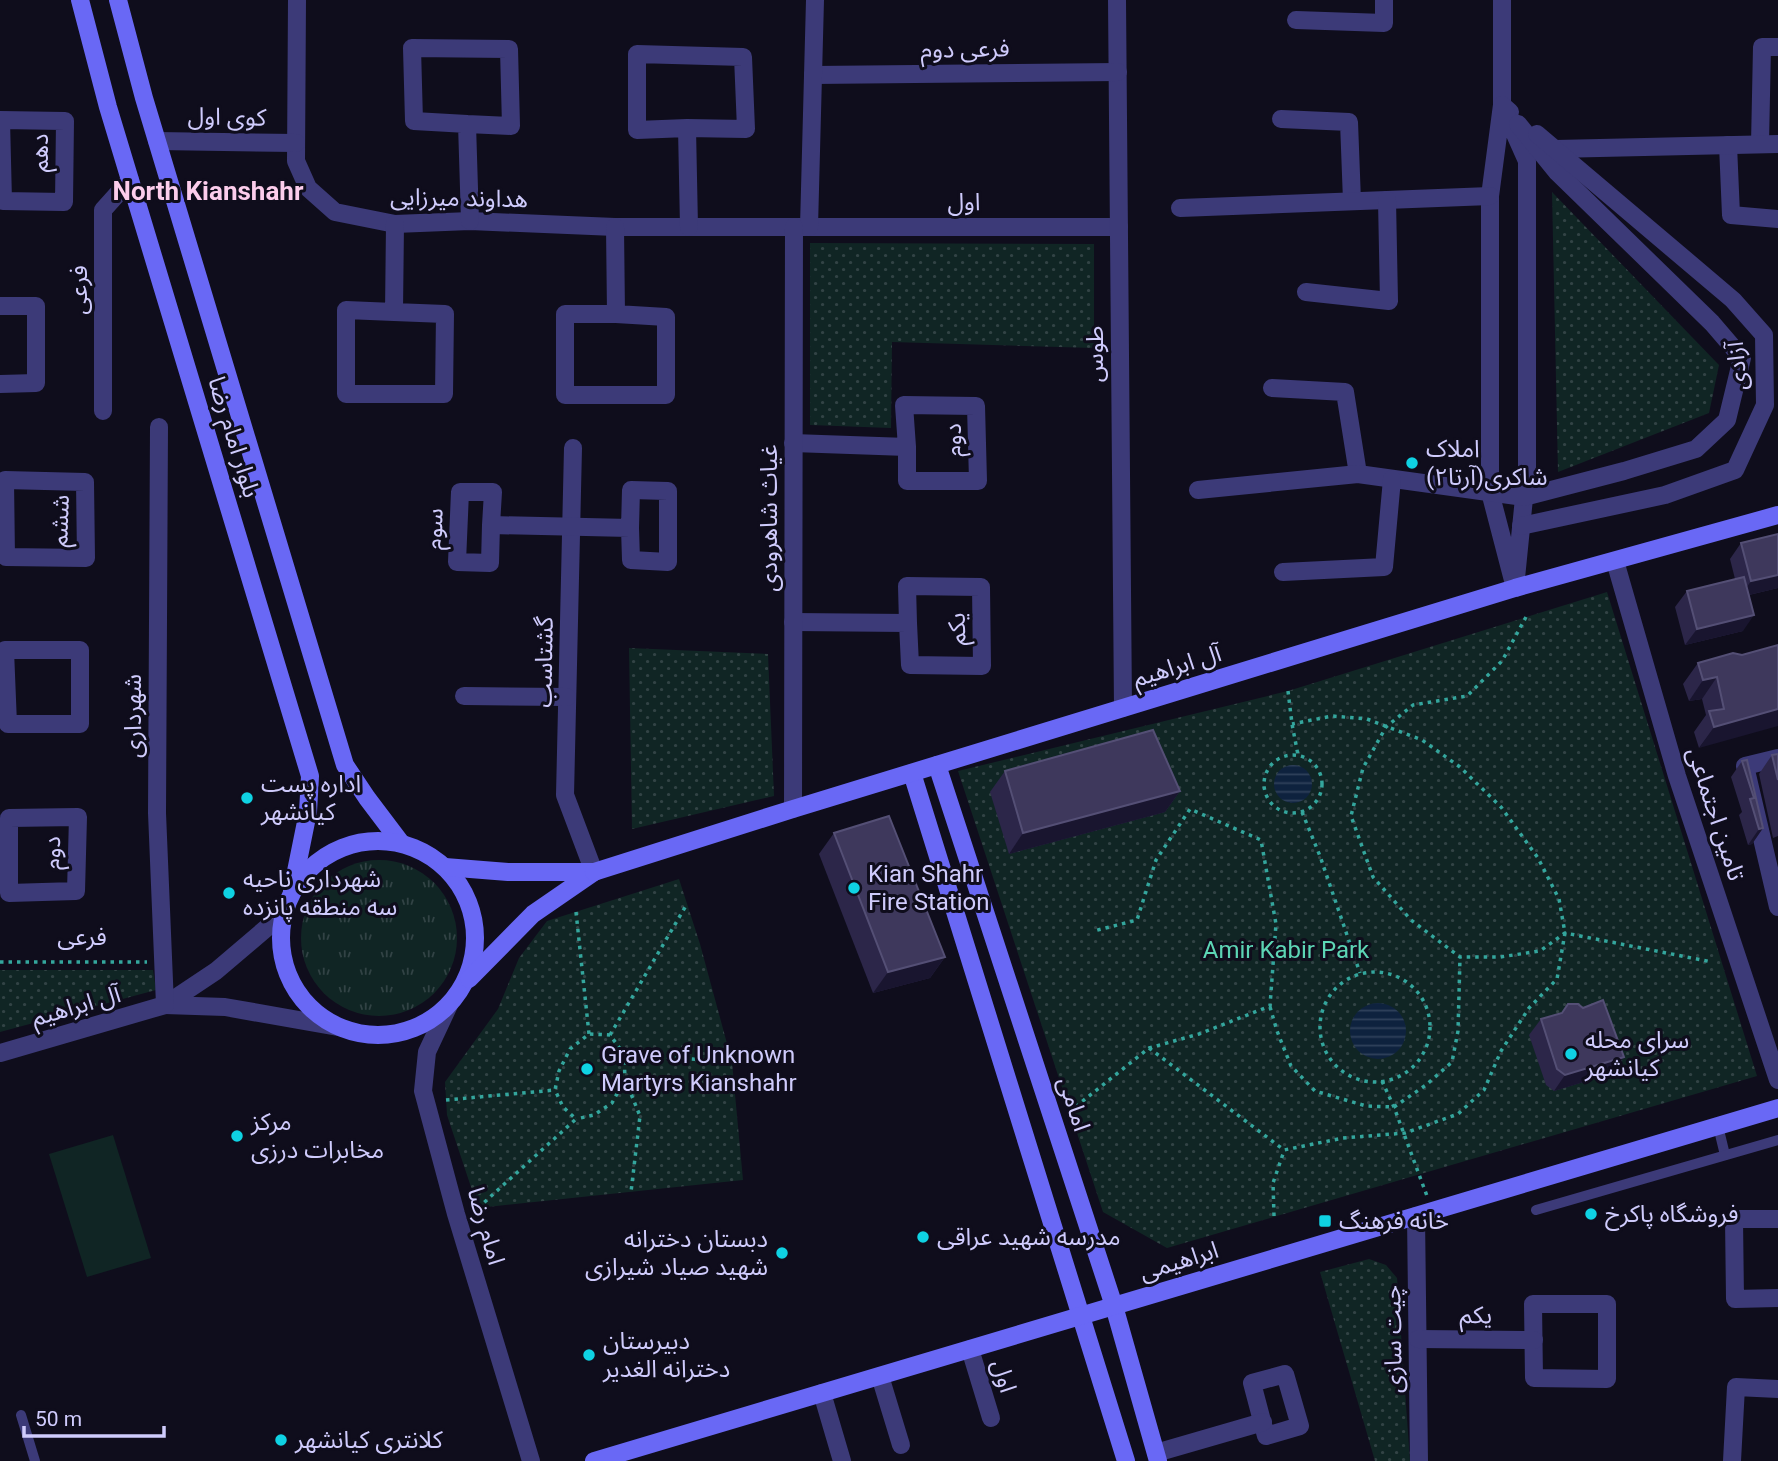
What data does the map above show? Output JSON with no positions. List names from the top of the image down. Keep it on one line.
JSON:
{"streets":{"main road":["بلوار امام رضا","آل ابراهیم","امامی","ابراهیمی"],"street":["فرعی دوم","کوی اول","دهم","هداوند میرزایی","اول","فرعی","طوس","آزادی","دوم","غیاث شاهرودی","ششم","یکم","گشتاسب","شهرداری","تامین اجتماعی","امام رضا","چیت سازی"]},"crossings":[["فرعی دوم","طوس"],["فرعی دوم","غیاث شاهرودی"],["کوی اول","هداوند میرزایی"],["کوی اول","بلوار امام رضا"],["هداوند میرزایی","اول"],["هداوند میرزایی","غیاث شاهرودی"],["اول","طوس"],["اول","غیاث شاهرودی"],["اول","ابراهیمی"],["فرعی","بلوار امام رضا"],["فرعی","شهرداری"],["طوس","آل ابراهیم"],["بلوار امام رضا","امام رضا"],["دوم","غیاث شاهرودی"],["غیاث شاهرودی","یکم"],["غیاث شاهرودی","آل ابراهیم"],["یکم","چیت سازی"],["گشتاسب","آل ابراهیم"],["آل ابراهیم","شهرداری"],["آل ابراهیم","تامین اجتماعی"],["آل ابراهیم","امامی"],["امامی","ابراهیمی"],["ابراهیمی","چیت سازی"]],"districts":["North Kianshahr"],"parks":["Amir Kabir Park"],"places":{"other":["املاک شاکری(آرتا۲)","اداره پست کیانشهر","Kian Shahr Fire Station","شهرداری ناحیه سه منطقه پانزده","سرای محله کیانشهر","Grave of Unknown Martyrs Kianshahr","مرکز مخابرات درزی","فروشگاه پاکرخ","مدرسه شهید عراقی","دبستان دخترانه شهید صیاد شیرازی","دبیرستان دخترانه الغدیر","کلانتری کیانشهر"],"transit":["خانه فرهنگ"]},"scale_bar":"50 m"}
